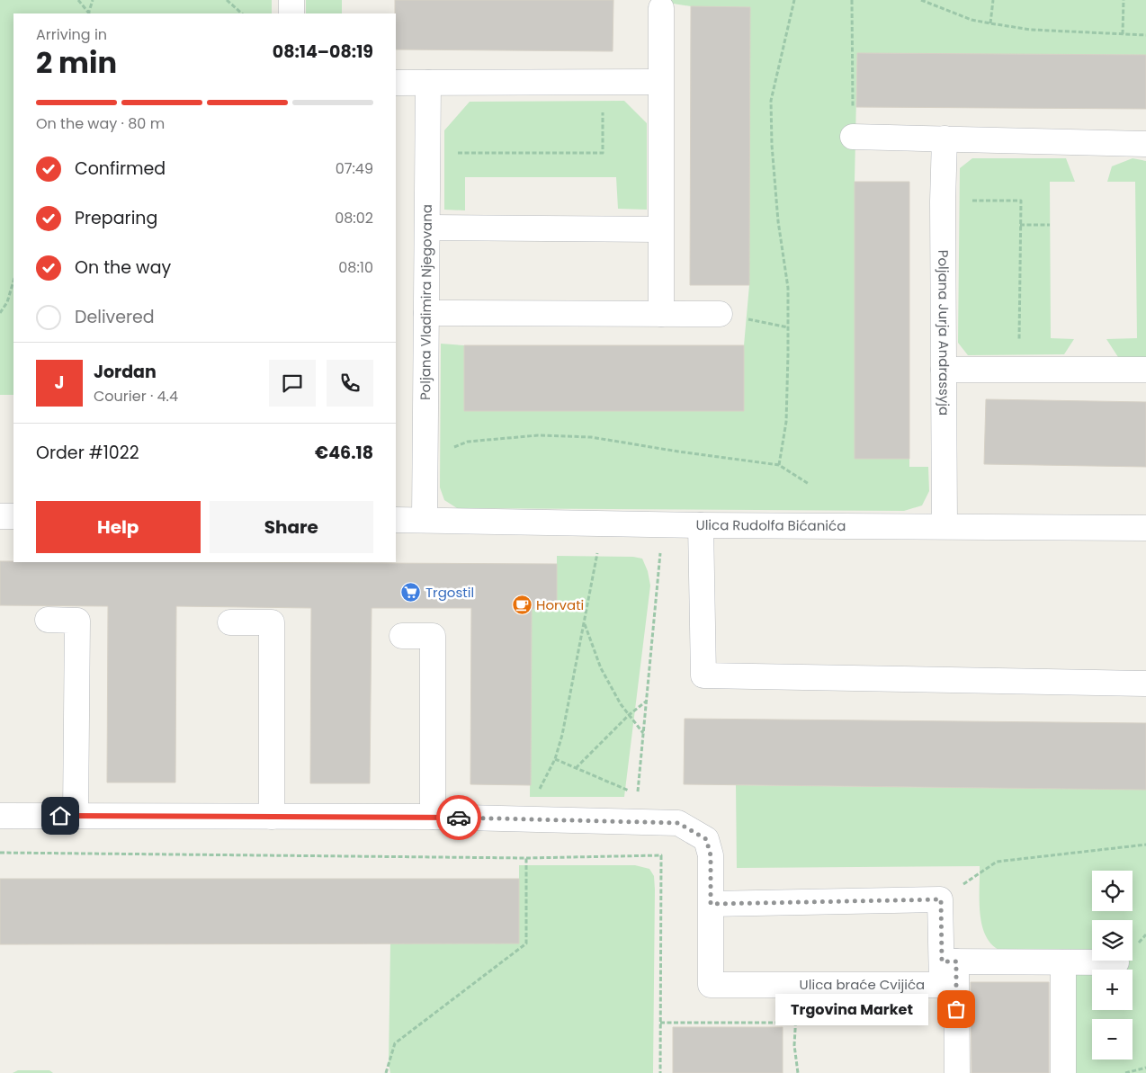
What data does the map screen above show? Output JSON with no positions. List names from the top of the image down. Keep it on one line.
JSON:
{"streets":{"street":["Poljana Vladimira Njegovana","Poljana Jurja Andrassyja","Ulica Rudolfa Bićanića","Ulica braće Cvijića"]},"crossings":[["Poljana Vladimira Njegovana","Ulica Rudolfa Bićanića"],["Poljana Jurja Andrassyja","Ulica Rudolfa Bićanića"]],"places":{"supermarket":["Trgostil"],"cafe":["Horvati"],"other":["Trgovina Market"]},"page":{"heading":["2 min","Arriving in","08:14–08:19"],"panel":["Jordan","Courier · 4.4","Order #1022","€46.18"],"bar":"On the way · 80 m","list":[["Confirmed","07:49"],["Preparing","08:02"],["On the way","08:10"],"Delivered"],"round":"J","buttons":["Help","Share"],"map_buttons":["+","−"],"bubble":"Trgovina Market"}}
